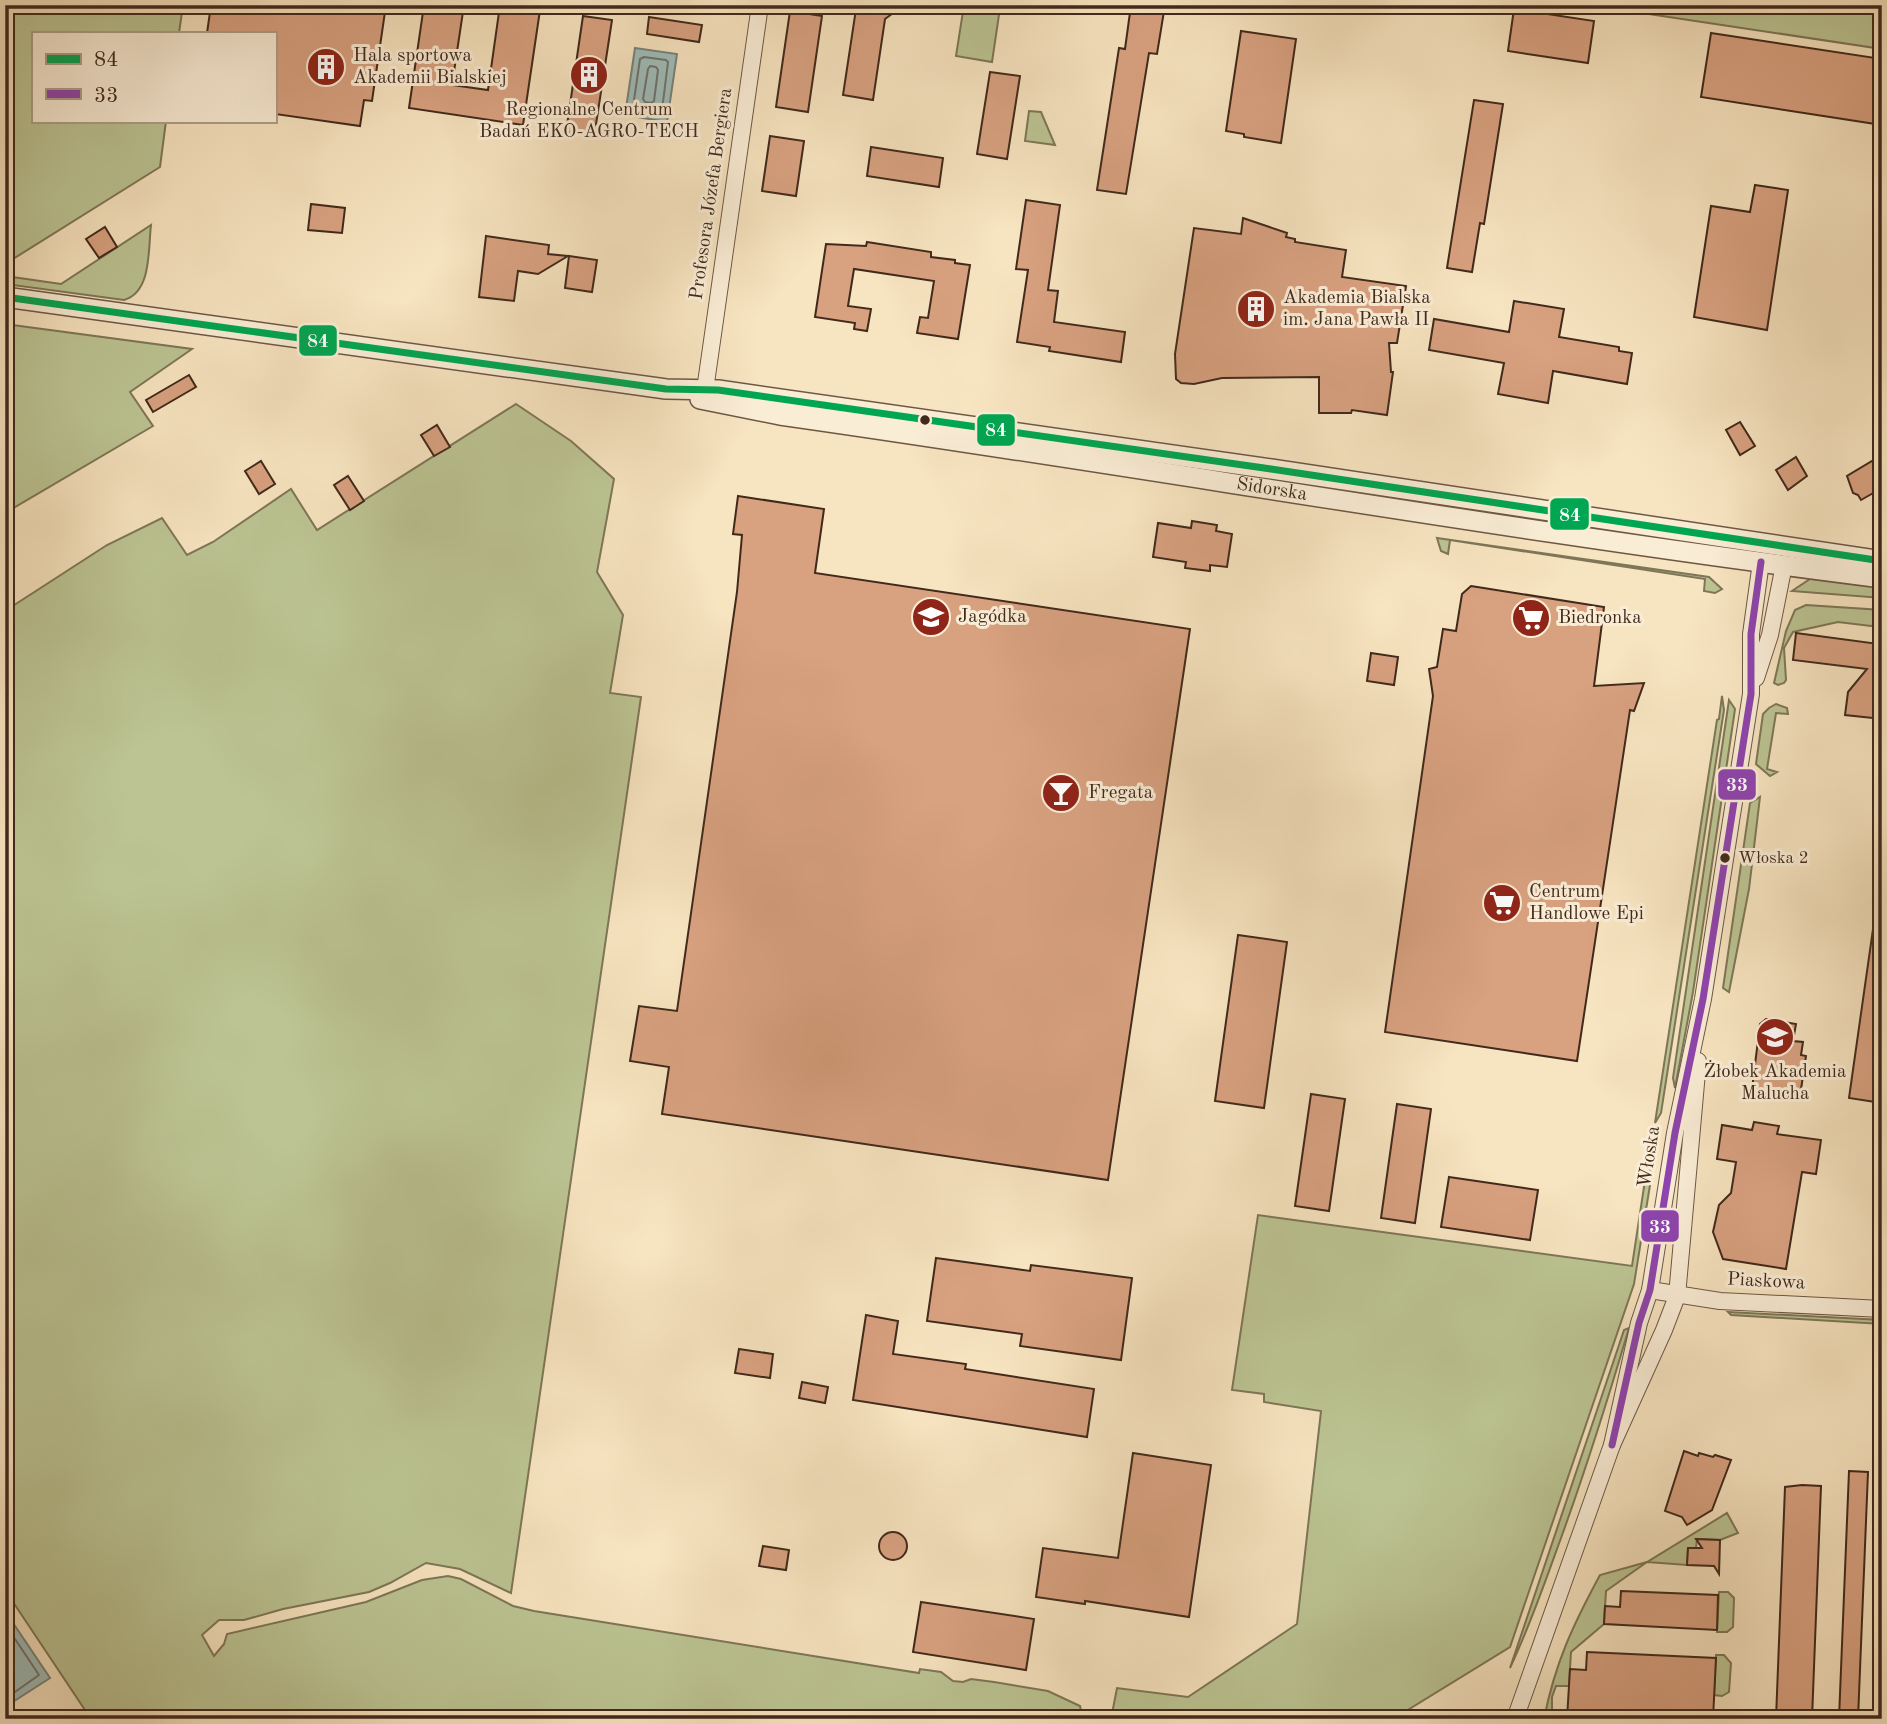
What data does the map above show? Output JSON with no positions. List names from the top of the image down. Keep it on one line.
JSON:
{"streets":{"street":["Profesora Józefa Bergiera","Sidorska","Włoska","Piaskowa"]},"crossings":[["Profesora Józefa Bergiera","Sidorska"],["Sidorska","Włoska"],["Włoska","Piaskowa"]],"places":{"building":["Hala sportowa Akademii Bialskiej","Regionalne Centrum Badań EKO-AGRO-TECH","Akademia Bialska im. Jana Pawła II"],"school or university":["Jagódka","Żłobek Akademia Malucha"],"supermarket":["Biedronka","Centrum Handlowe Epi"],"bar":["Fregata"],"other":["Włoska 2"]},"lines":["transit line 84","transit line 33"],"legend":["84","33"]}
